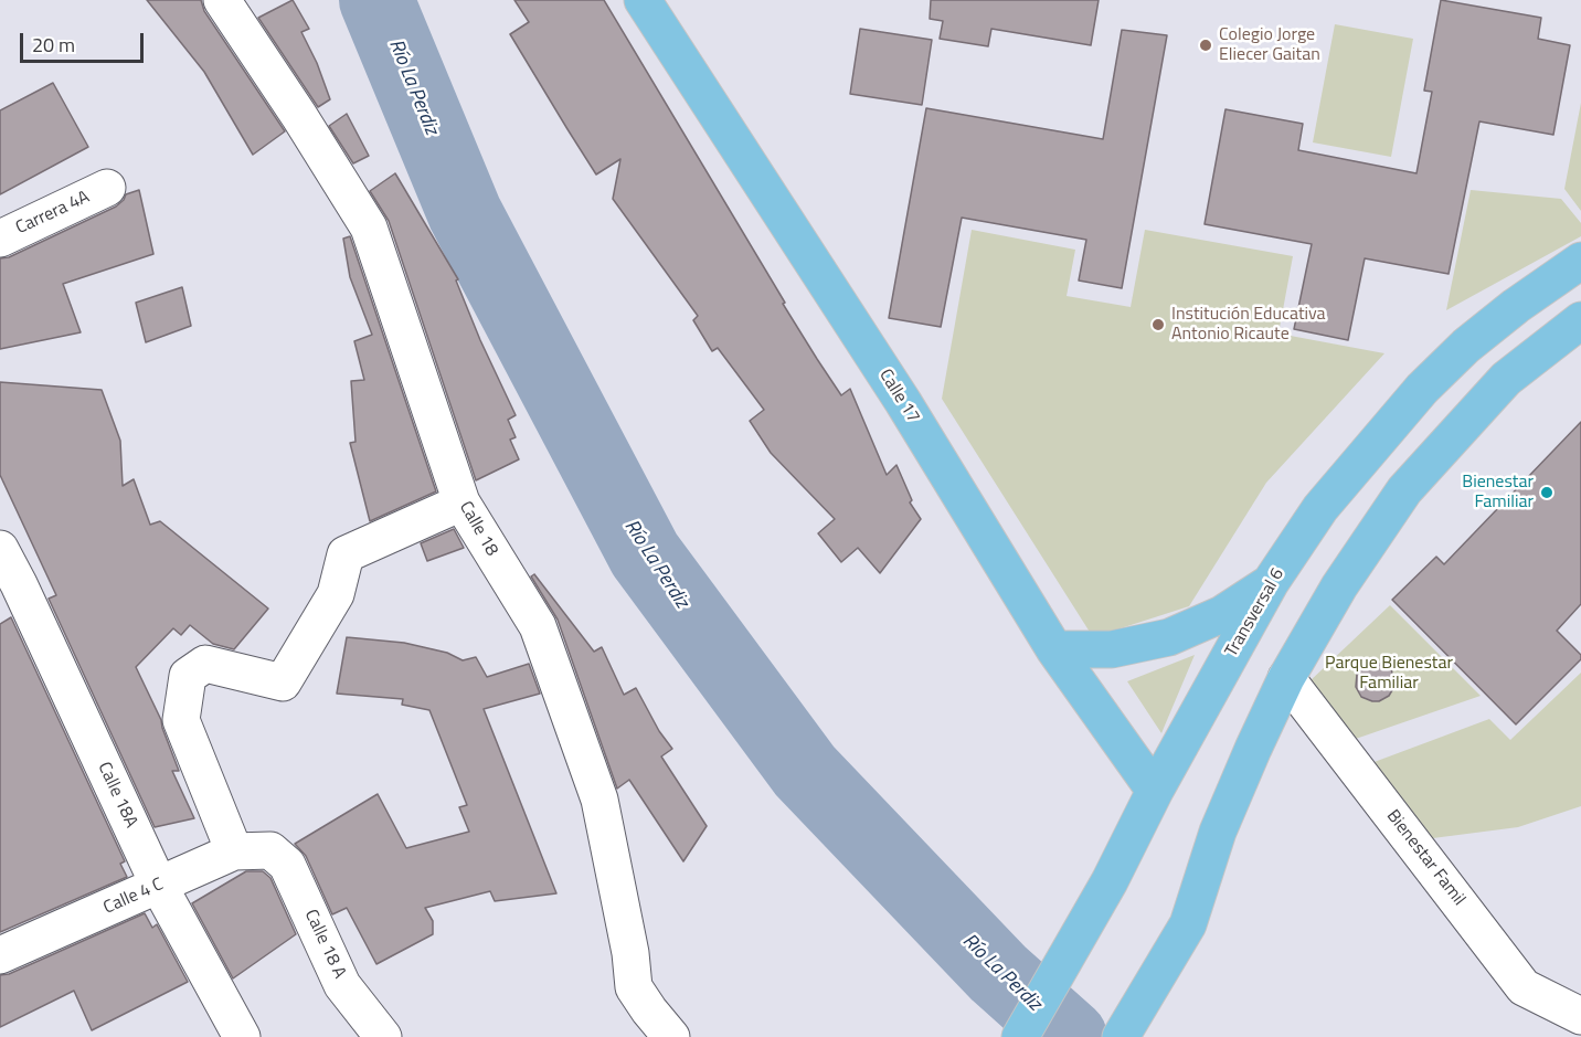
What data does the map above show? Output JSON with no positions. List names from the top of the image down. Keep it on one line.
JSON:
{"streets":{"main road":["Calle 17","Transversal 6"],"street":["Carrera 4A","Calle 18","Calle 18A","Bienestar Famil","Calle 4 C","Calle 18 A"]},"crossings":[["Calle 17","Transversal 6"],["Calle 18A","Calle 4 C"],["Calle 4 C","Calle 18 A"]],"water":["Río La Perdiz"],"parks":["Parque Bienestar Familiar"],"places":["Colegio Jorge Eliecer Gaitan","Institución Educativa Antonio Ricaute","Bienestar Familiar"],"scale_bar":"20 m"}
